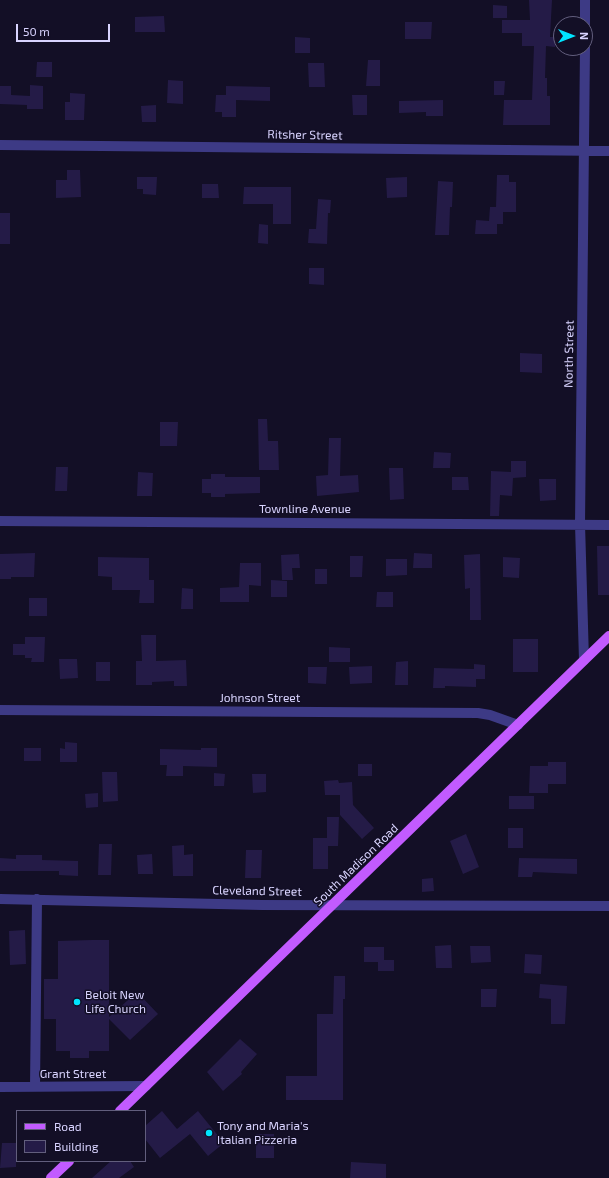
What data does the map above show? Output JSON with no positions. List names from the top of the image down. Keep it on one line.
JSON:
{"streets":{"main road":["South Madison Road"],"street":["Ritsher Street","North Street","Townline Avenue","Johnson Street","Cleveland Street","Grant Street"]},"crossings":[["Ritsher Street","North Street"],["North Street","Townline Avenue"],["North Street","South Madison Road"],["Johnson Street","South Madison Road"],["South Madison Road","Cleveland Street"],["South Madison Road","Grant Street"]],"places":["Beloit New Life Church","Tony and Maria's Italian Pizzeria"],"legend":["Road","Building"],"scale_bar":"50 m","north":"right"}
